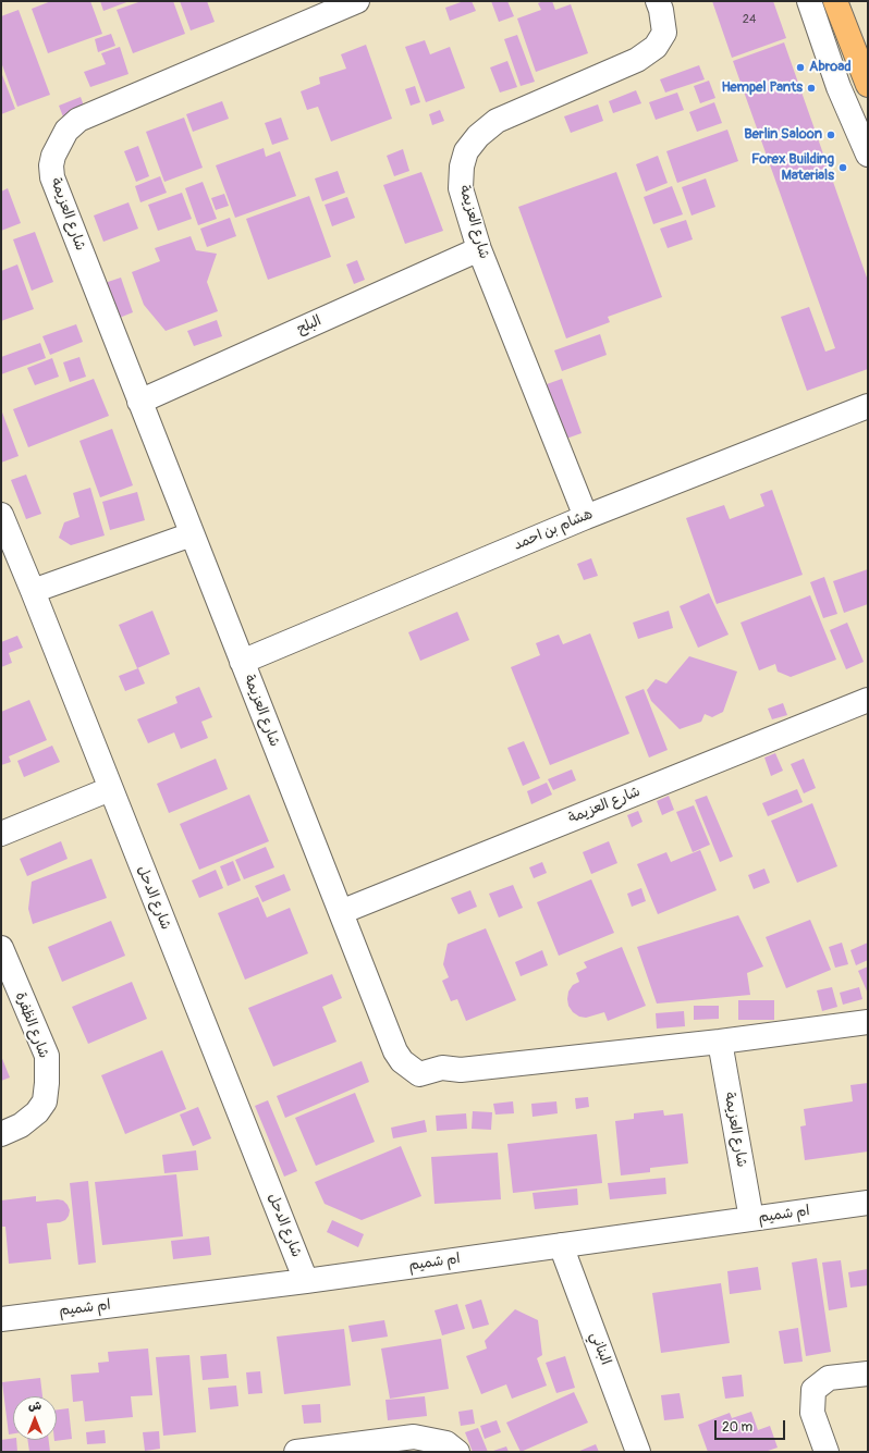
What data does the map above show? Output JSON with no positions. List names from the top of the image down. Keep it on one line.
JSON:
{"streets":{"street":["شارع العزيمة","البلح","هشام بن احمد","شارع الدحل","شارع الظفرة","ام شميم","البناني"]},"crossings":[["شارع العزيمة","البلح"],["شارع العزيمة","هشام بن احمد"],["شارع العزيمة","ام شميم"],["شارع الدحل","ام شميم"],["ام شميم","البناني"]],"places":["Abroad","Hempel Pants","Berlin Saloon","Forex Building Materials"],"house_numbers":["24"],"scale_bar":"20 m","north":"top"}
